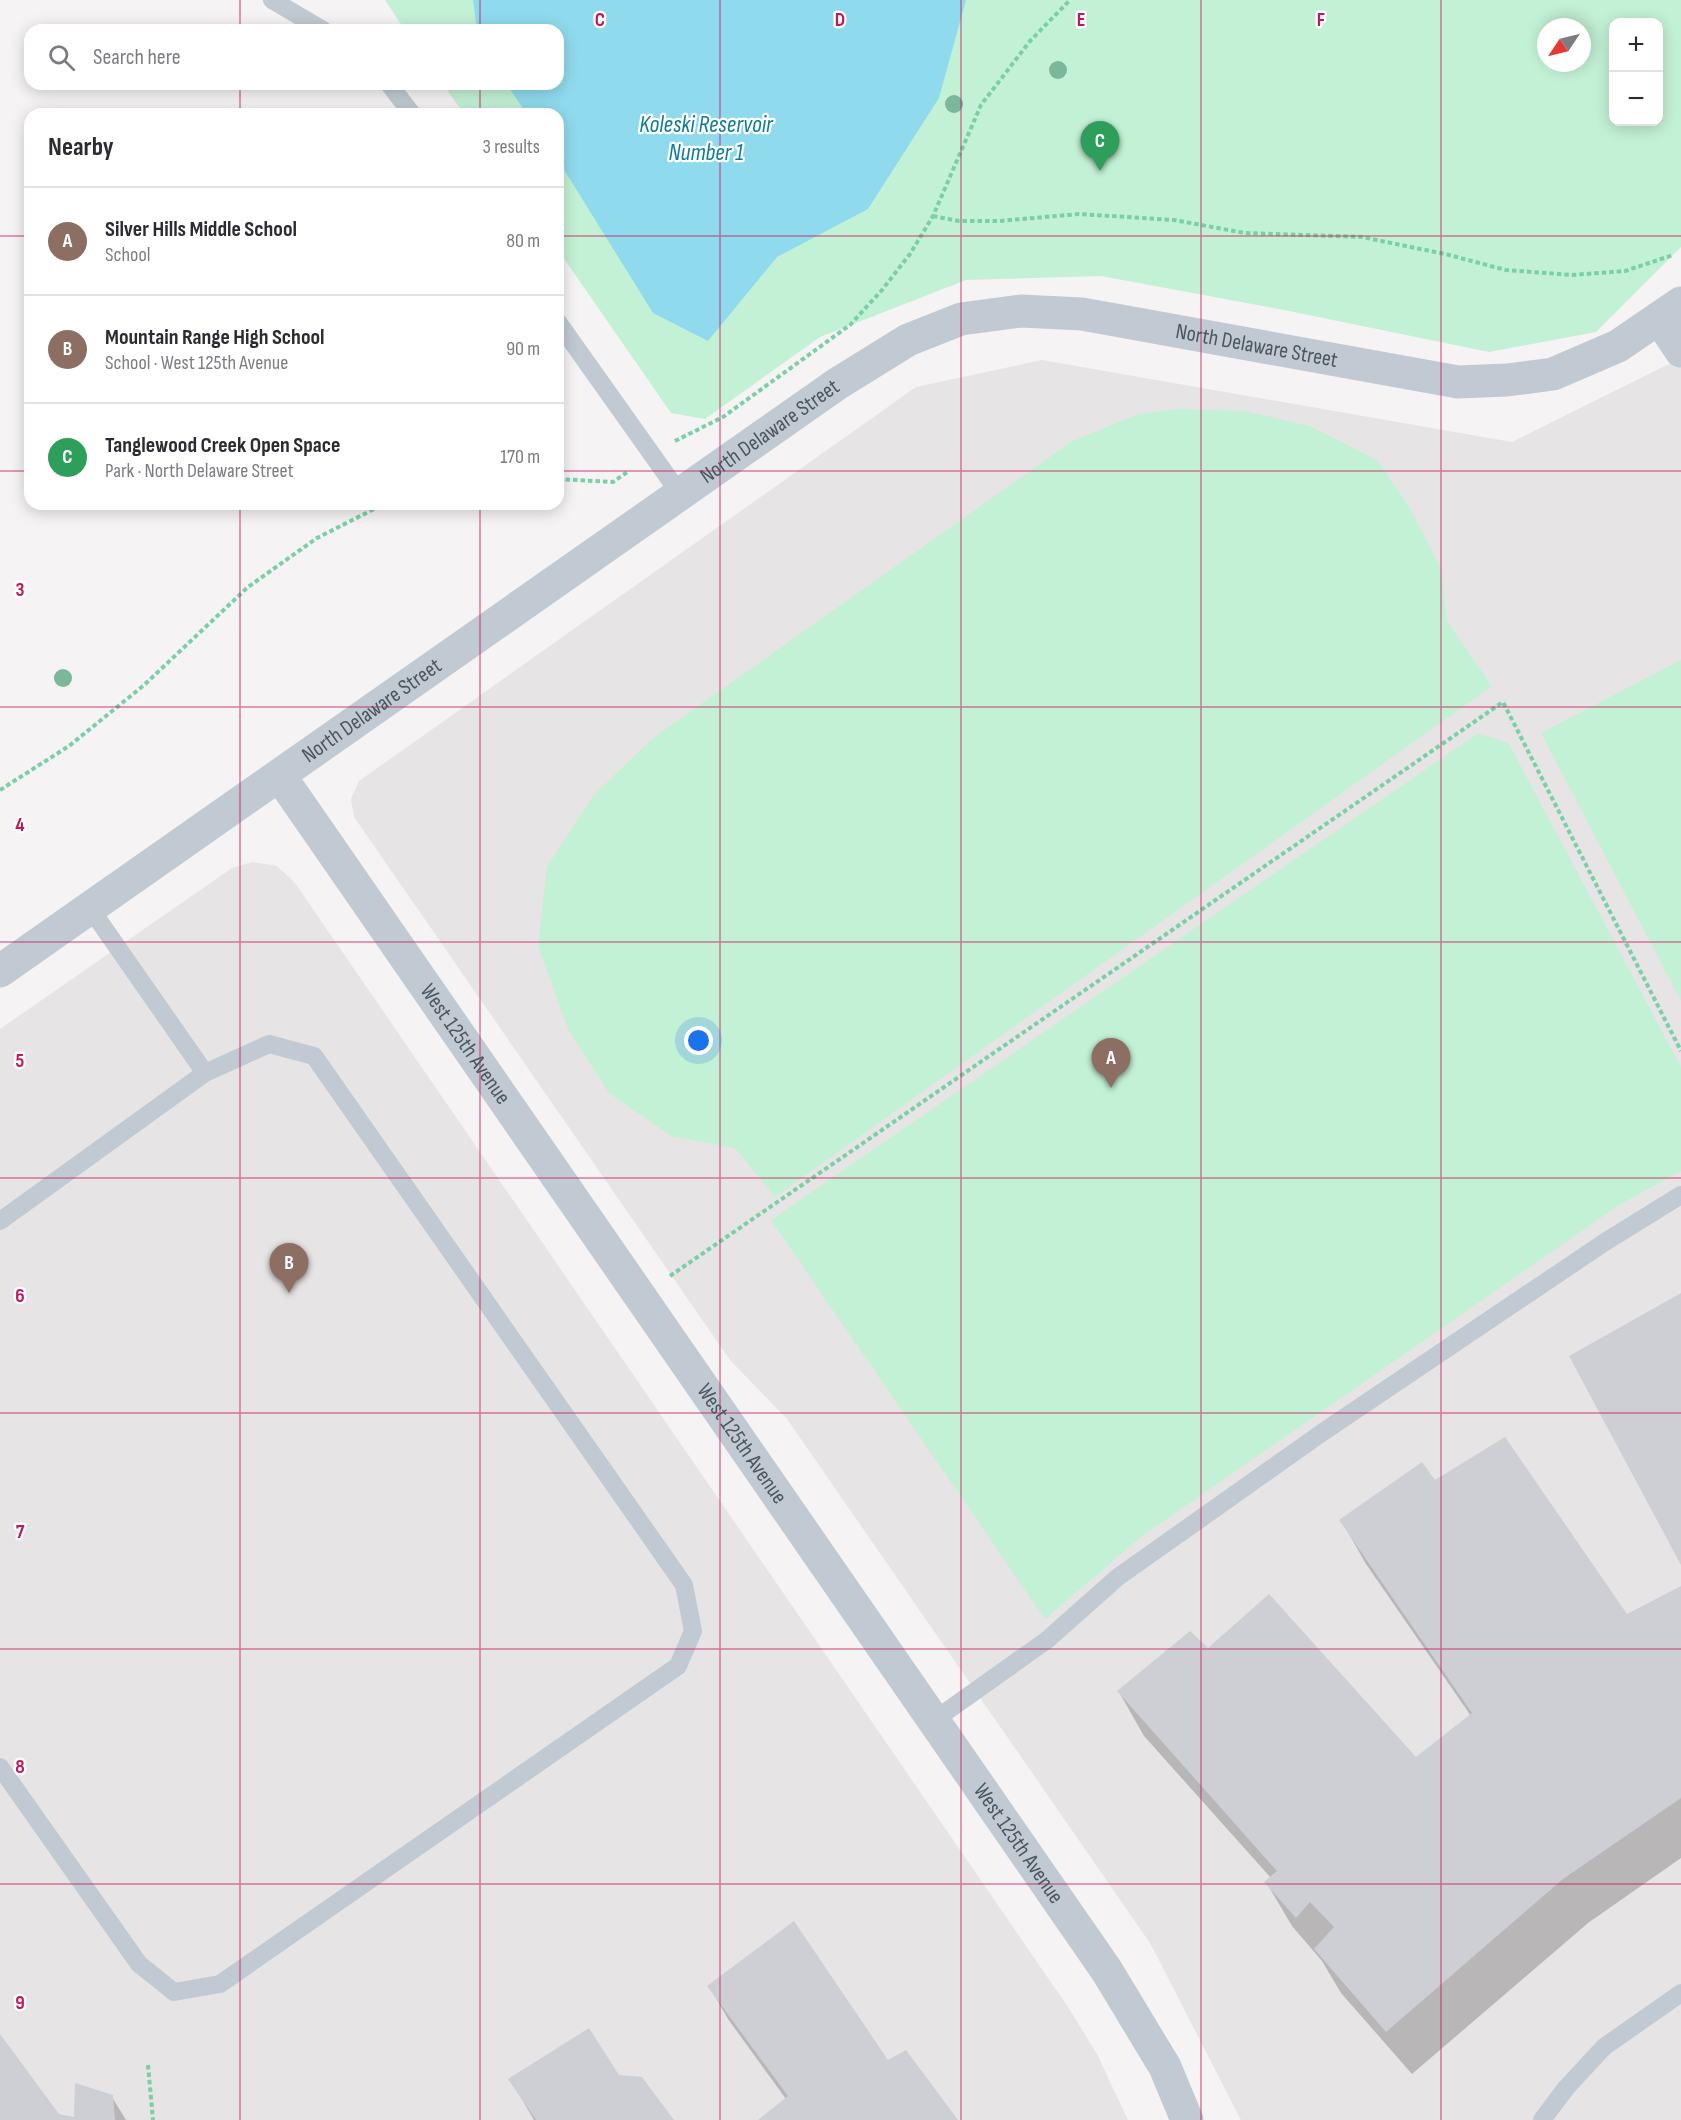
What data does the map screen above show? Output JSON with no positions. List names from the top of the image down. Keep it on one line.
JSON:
{"streets":{"street":["North Delaware Street","West 125th Avenue"]},"crossings":[["North Delaware Street","West 125th Avenue"]],"water":["Koleski Reservoir Number 1"],"north":"bottom left","page":{"map_buttons":["+","−"],"search":"Search here","heading":["Nearby","3 results"],"pins":["C","A","B"],"list":[{"mark":"A","name":"Silver Hills Middle School","note":"School","value":"80 m"},{"mark":"B","name":"Mountain Range High School","note":"School · West 125th Avenue","value":"90 m"},{"mark":"C","name":"Tanglewood Creek Open Space","note":"Park · North Delaware Street","value":"170 m"}]},"grid":{"columns":["C","D","E","F"],"rows":["3","4","5","6","7","8","9"]}}
